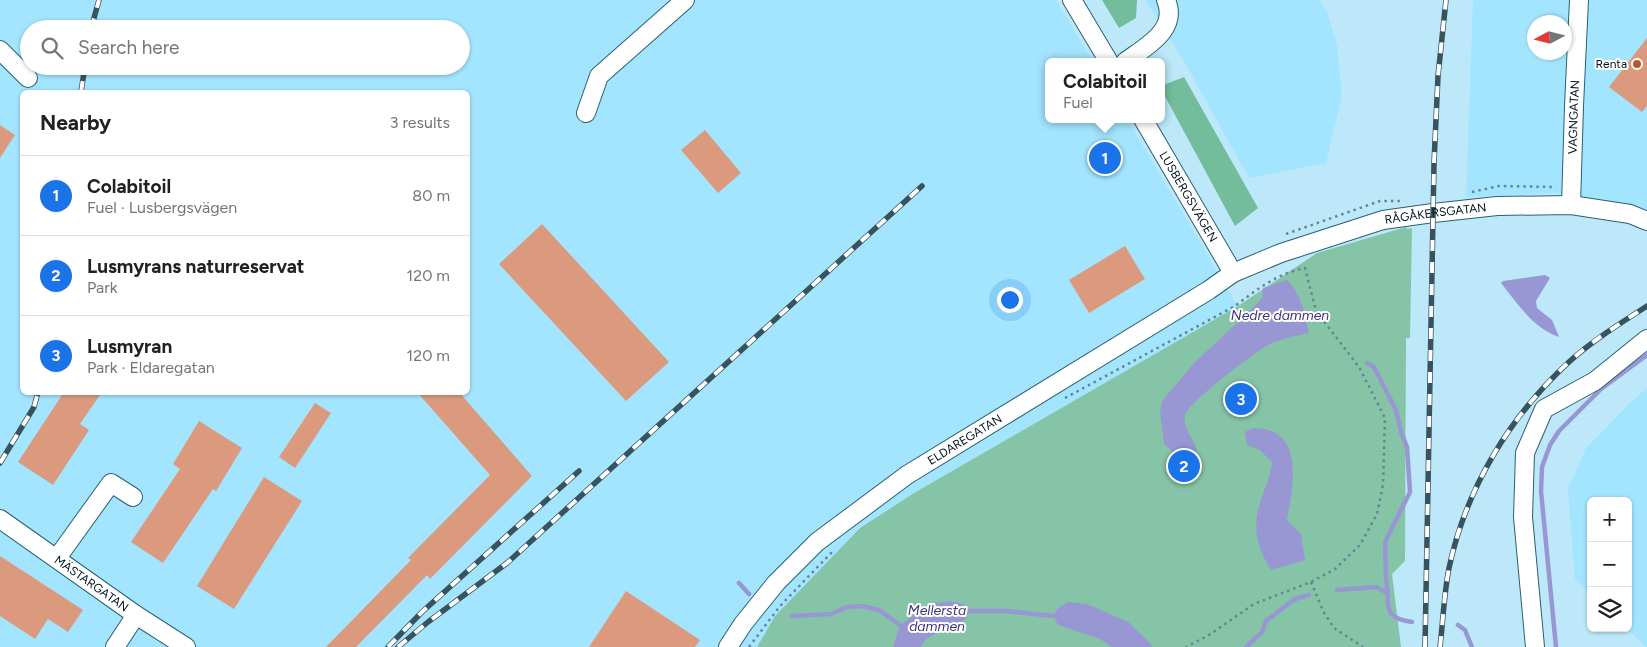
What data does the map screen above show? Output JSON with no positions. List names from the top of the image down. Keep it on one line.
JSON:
{"streets":{"street":["VAGNGATAN","LUSBERGSVÄGEN","RÅGÅKERSGATAN","ELDAREGATAN","MÄSTARGATAN"]},"crossings":[["VAGNGATAN","RÅGÅKERSGATAN"],["LUSBERGSVÄGEN","RÅGÅKERSGATAN"],["LUSBERGSVÄGEN","ELDAREGATAN"],["RÅGÅKERSGATAN","ELDAREGATAN"]],"water":["Nedre dammen","Mellersta dammen"],"places":["Renta"],"north":"left","page":{"search":"Search here","popup":["Colabitoil","Fuel"],"heading":["Nearby","3 results"],"pins":["1","3","2"],"list":[{"mark":"1","name":"Colabitoil","note":"Fuel · Lusbergsvägen","value":"80 m"},{"mark":"2","name":"Lusmyrans naturreservat","note":"Park","value":"120 m"},{"mark":"3","name":"Lusmyran","note":"Park · Eldaregatan","value":"120 m"}],"map_buttons":["+","−"]}}
